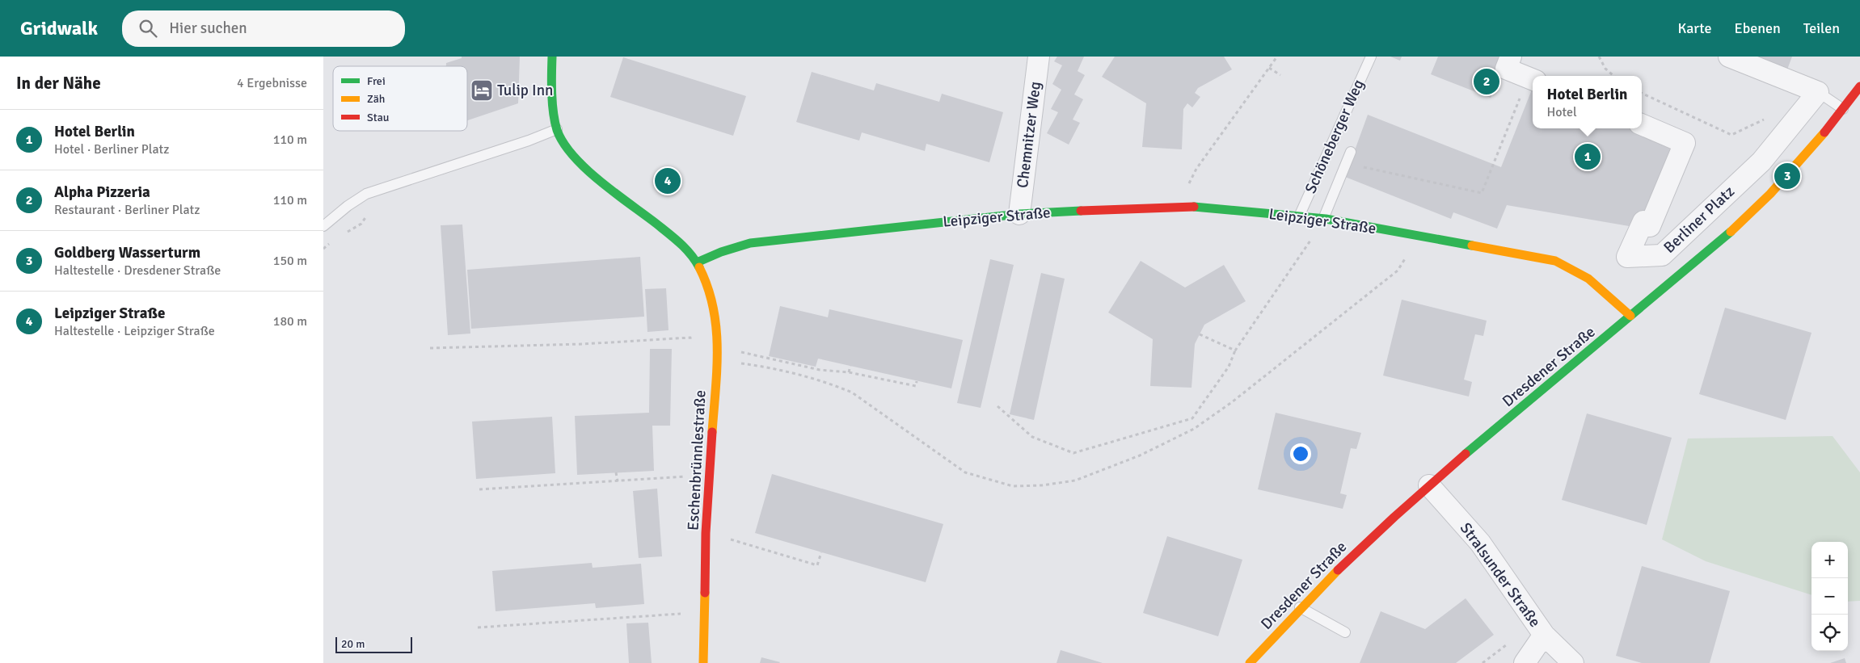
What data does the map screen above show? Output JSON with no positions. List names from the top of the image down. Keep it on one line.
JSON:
{"streets":{"street":["Chemnitzer Weg","Leipziger Straße","Berliner Platz","Dresdener Straße","Eschenbrünnlestraße","Stralsunder Straße"],"lane":["Schöneberger Weg"]},"crossings":[["Chemnitzer Weg","Leipziger Straße"],["Schöneberger Weg","Leipziger Straße"],["Leipziger Straße","Dresdener Straße"],["Leipziger Straße","Eschenbrünnlestraße"],["Dresdener Straße","Stralsunder Straße"]],"places":{"hotel":["Tulip Inn"]},"legend":["Frei","Zäh","Stau"],"scale_bar":"20 m","page":{"header":"Gridwalk","search":"Hier suchen","nav":["Karte","Ebenen","Teilen"],"heading":["In der Nähe","4 Ergebnisse"],"pins":["2","1","3","4"],"popup":["Hotel Berlin","Hotel"],"list":[{"mark":"1","name":"Hotel Berlin","note":"Hotel · Berliner Platz","value":"110 m"},{"mark":"2","name":"Alpha Pizzeria","note":"Restaurant · Berliner Platz","value":"110 m"},{"mark":"3","name":"Goldberg Wasserturm","note":"Haltestelle · Dresdener Straße","value":"150 m"},{"mark":"4","name":"Leipziger Straße","note":"Haltestelle · Leipziger Straße","value":"180 m"}],"map_buttons":["+","−"],"scale":"20 m"}}
